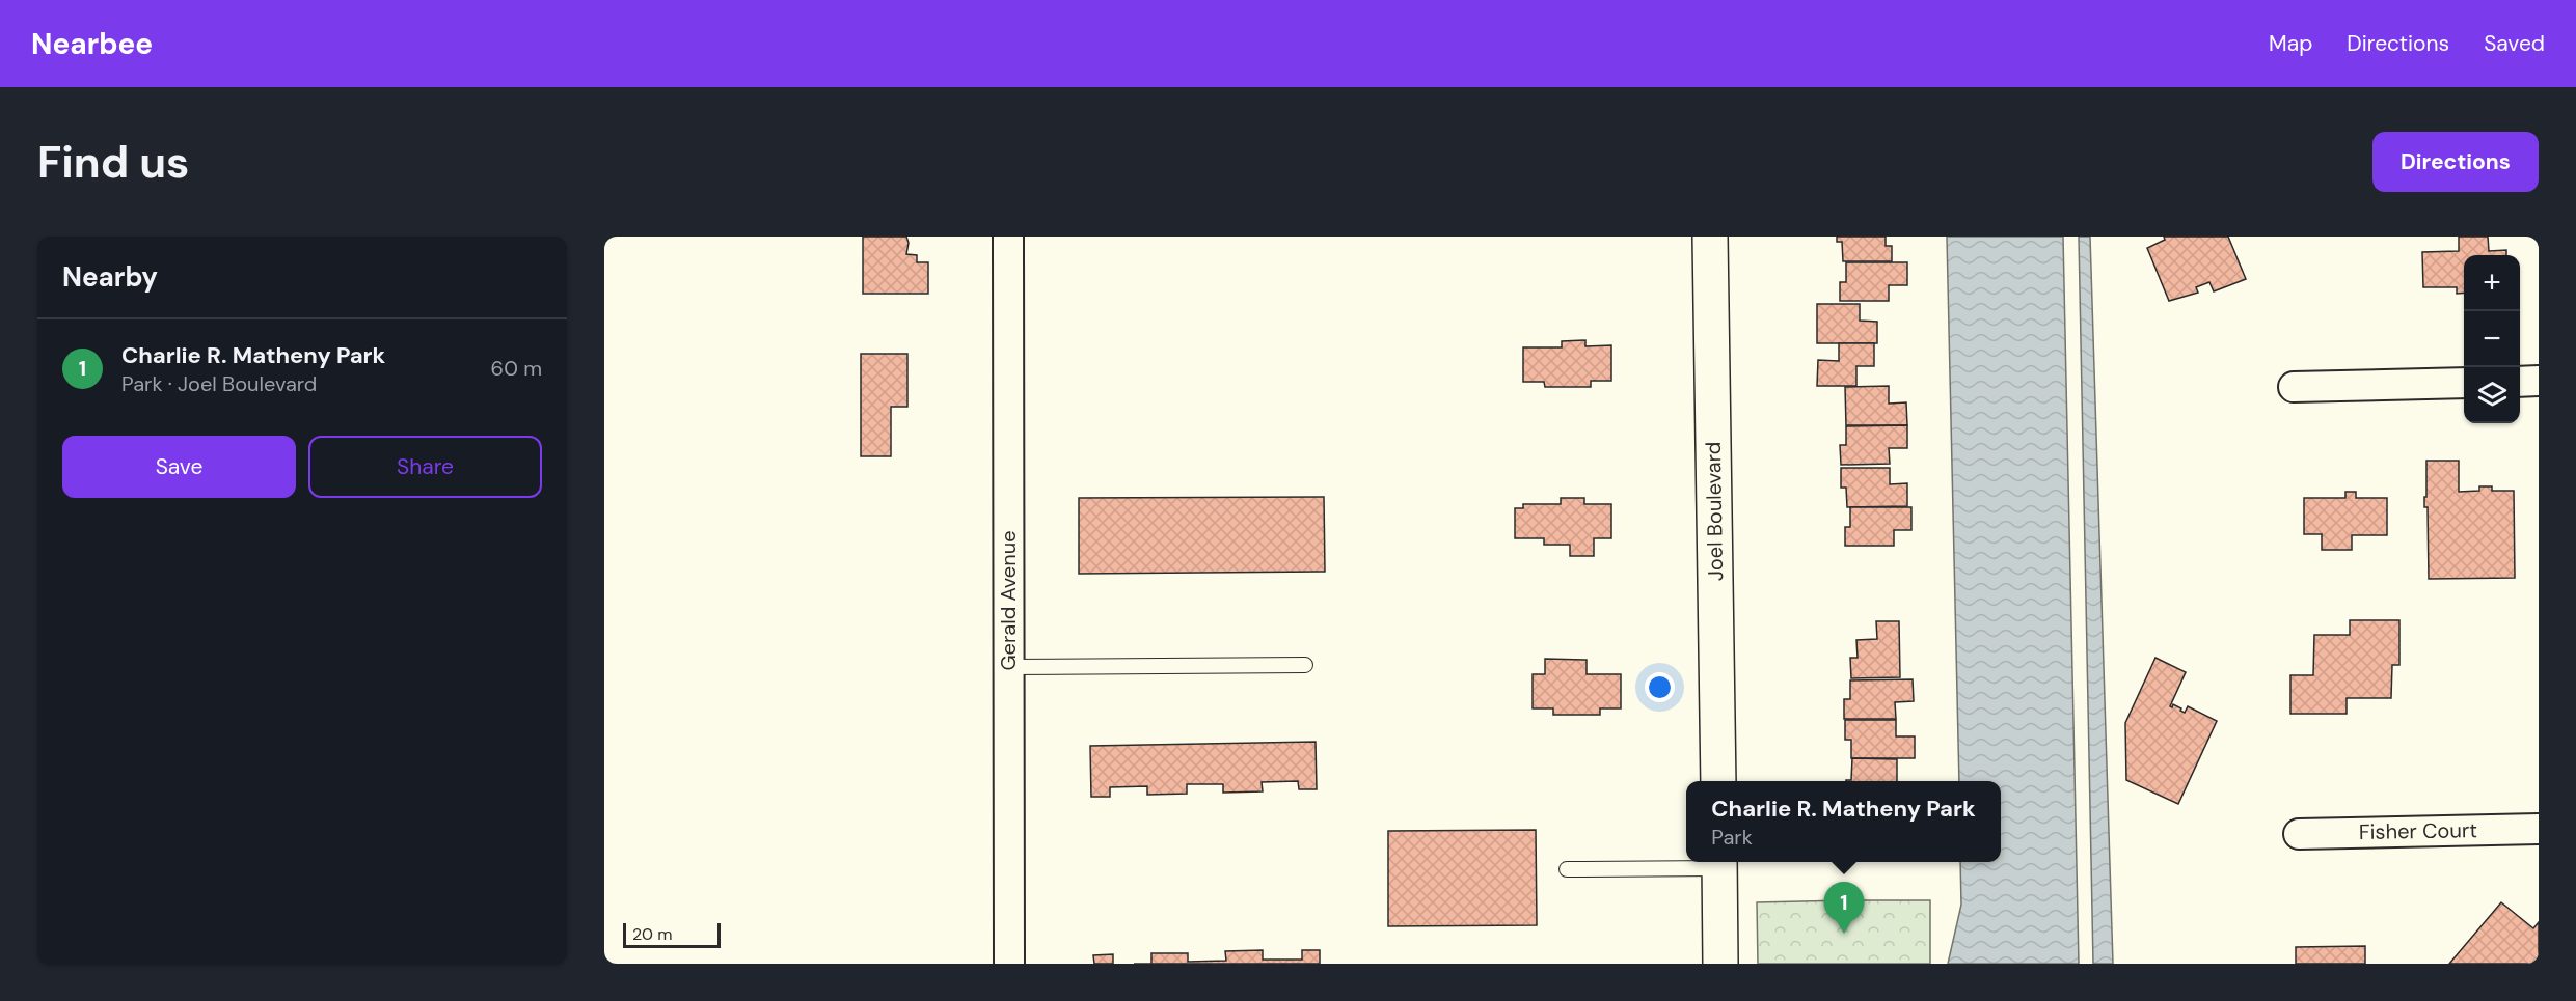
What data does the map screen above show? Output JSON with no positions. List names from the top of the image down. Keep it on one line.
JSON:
{"streets":{"main road":["Joel Boulevard"],"street":["Gerald Avenue","Fisher Court"]},"scale_bar":"20 m","page":{"header":"Nearbee","nav":["Map","Directions","Saved"],"buttons":["Directions",["Save","Share"]],"title":"Find us","heading":"Nearby","map_buttons":["+","−"],"list":[{"mark":"1","name":"Charlie R. Matheny Park","note":"Park · Joel Boulevard","value":"60 m"}],"popup":["Charlie R. Matheny Park","Park"],"pins":"1","scale":"20 m"}}
